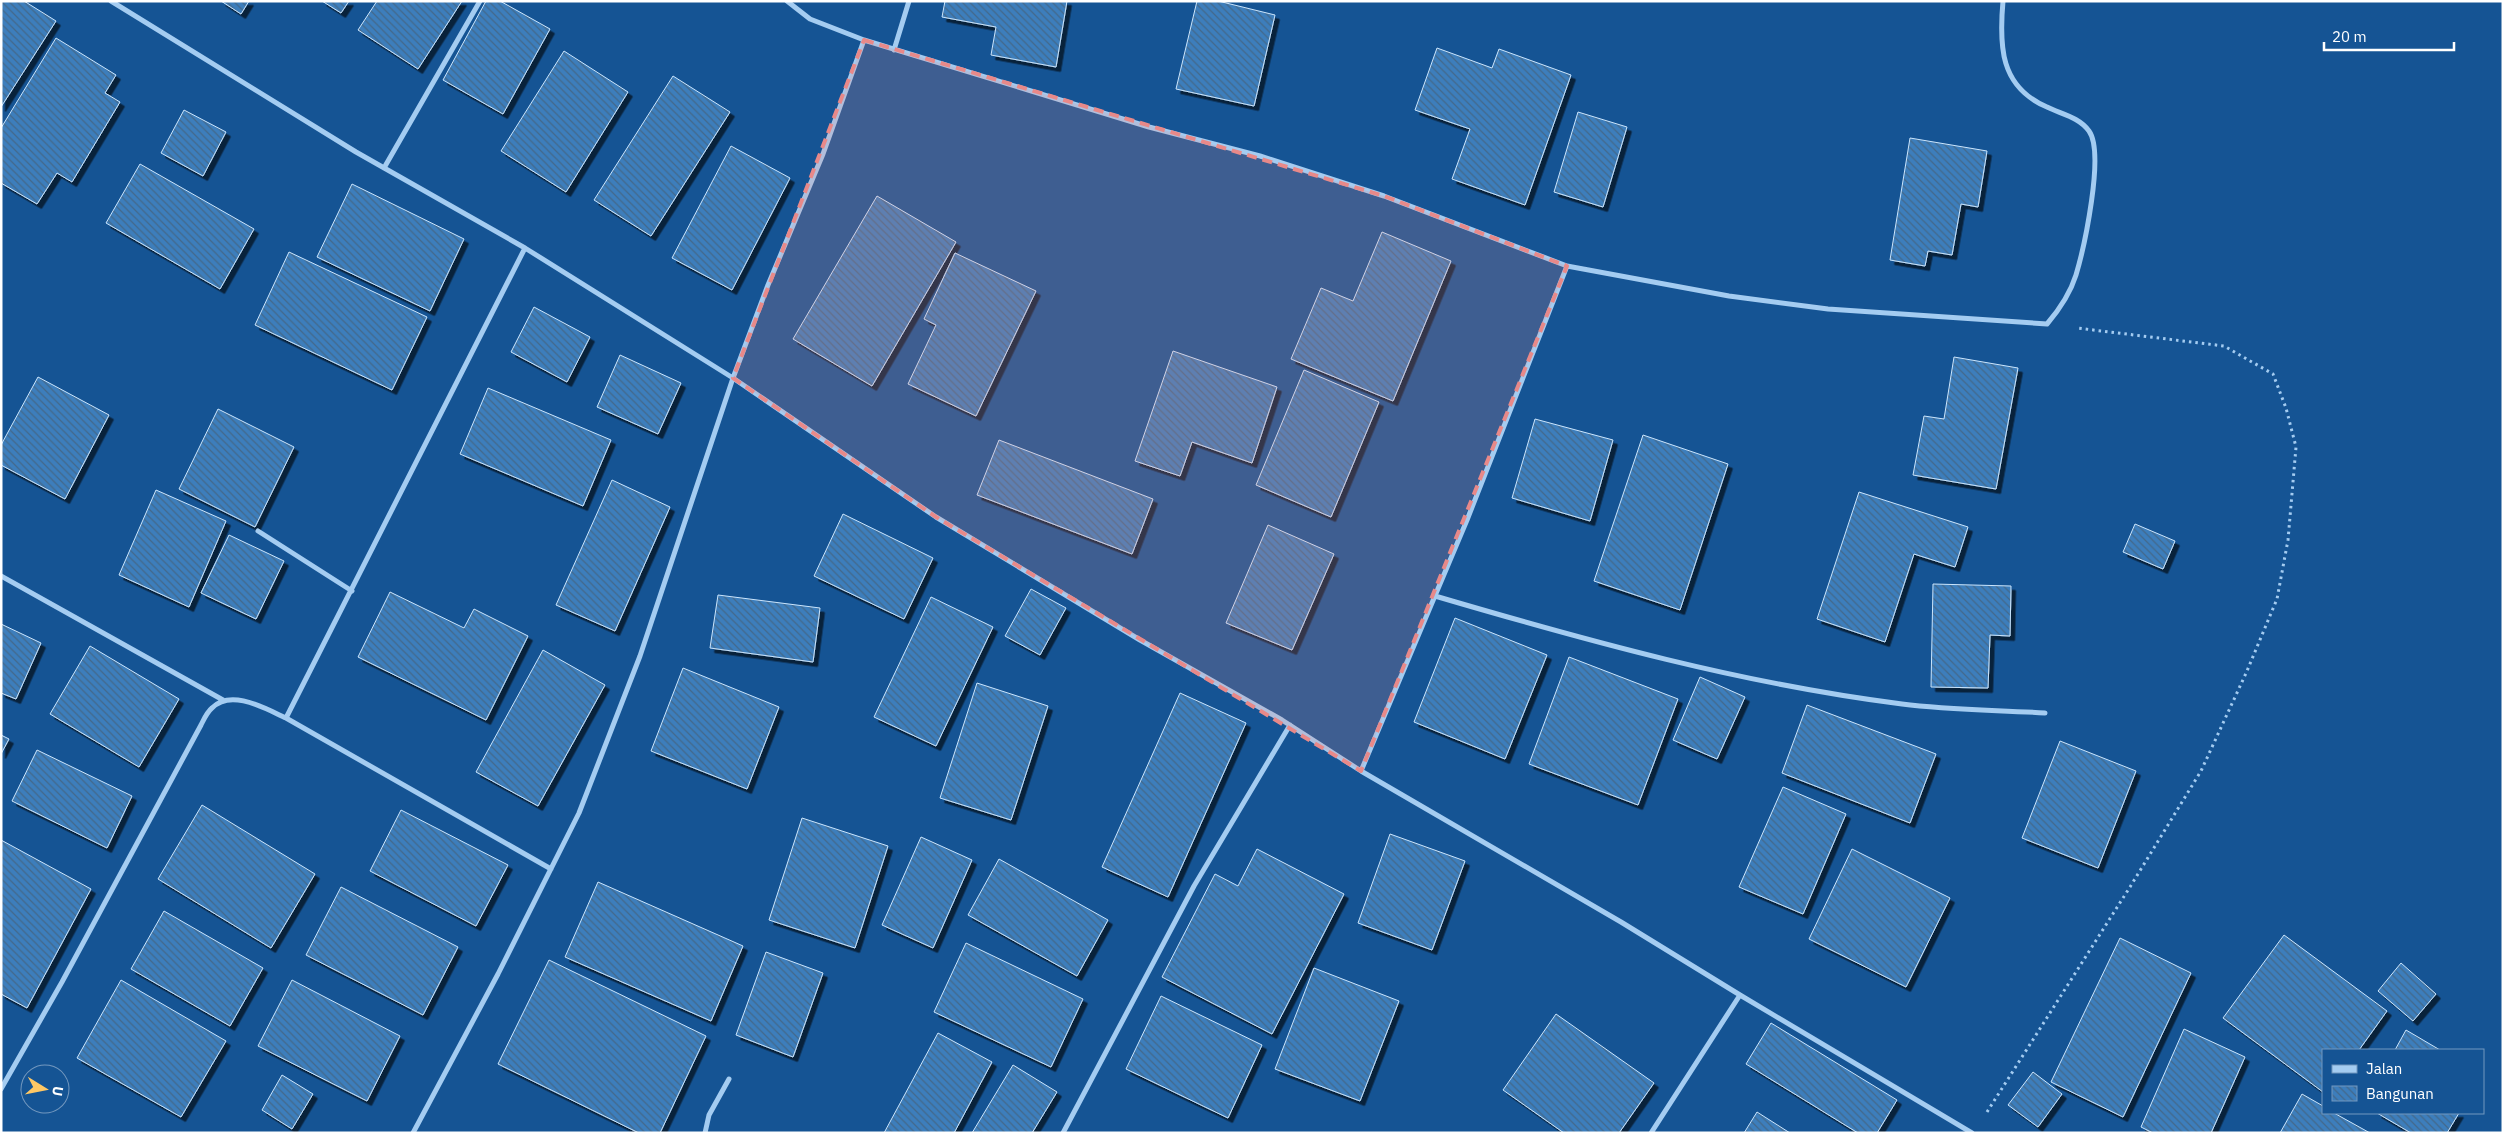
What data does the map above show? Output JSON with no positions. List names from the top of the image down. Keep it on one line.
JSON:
{"legend":["Jalan","Bangunan"],"scale_bar":"20 m","north":"right"}
